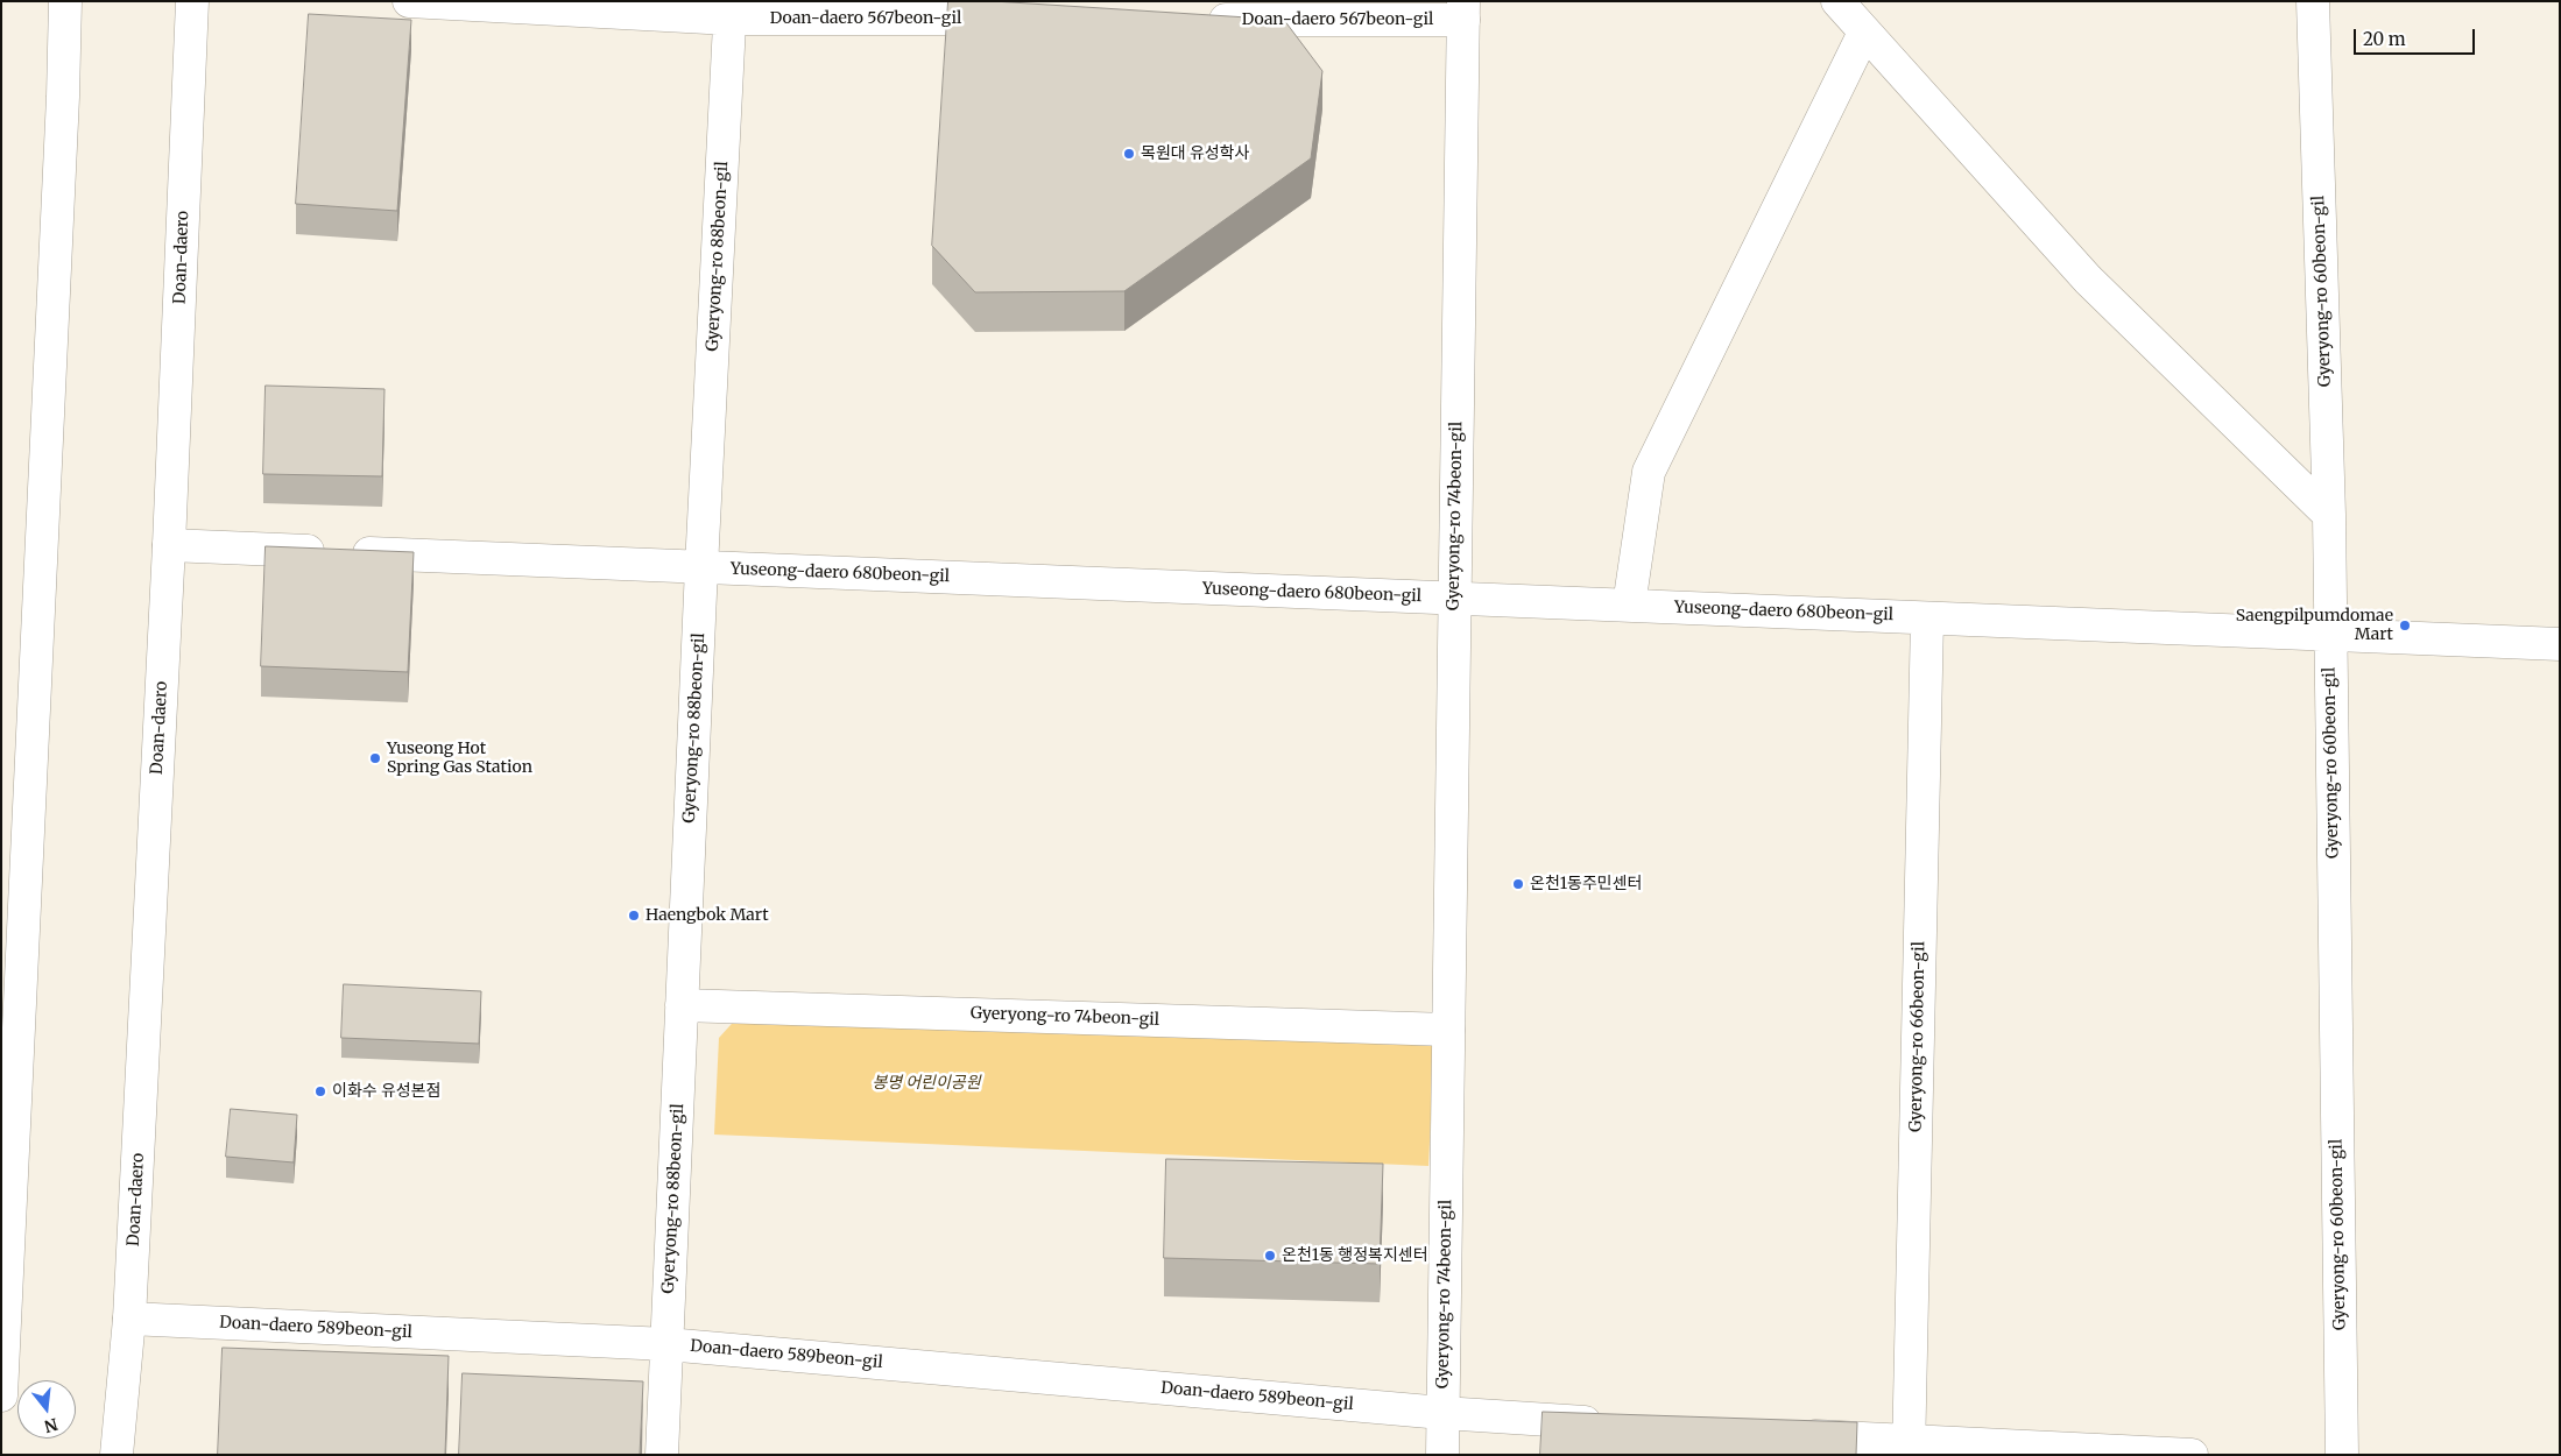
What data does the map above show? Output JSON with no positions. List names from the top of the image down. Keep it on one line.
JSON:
{"streets":{"street":["Doan-daero 567beon-gil","Gyeryong-ro 88beon-gil","Doan-daero","Gyeryong-ro 60beon-gil","Gyeryong-ro 74beon-gil","Yuseong-daero 680beon-gil","Gyeryong-ro 66beon-gil","Doan-daero 589beon-gil"]},"crossings":[["Doan-daero 567beon-gil","Gyeryong-ro 88beon-gil"],["Doan-daero 567beon-gil","Gyeryong-ro 74beon-gil"],["Gyeryong-ro 88beon-gil","Gyeryong-ro 74beon-gil"],["Gyeryong-ro 88beon-gil","Yuseong-daero 680beon-gil"],["Gyeryong-ro 88beon-gil","Doan-daero 589beon-gil"],["Doan-daero","Yuseong-daero 680beon-gil"],["Doan-daero","Doan-daero 589beon-gil"],["Gyeryong-ro 60beon-gil","Yuseong-daero 680beon-gil"],["Gyeryong-ro 74beon-gil","Yuseong-daero 680beon-gil"],["Gyeryong-ro 74beon-gil","Doan-daero 589beon-gil"],["Yuseong-daero 680beon-gil","Gyeryong-ro 66beon-gil"]],"parks":["봉명 어린이공원"],"places":["목원대 유성학사","Saengpilpumdomae Mart","Yuseong Hot Spring Gas Station","온천1동주민센터","Haengbok Mart","이화수 유성본점","온천1동 행정복지센터"],"scale_bar":"20 m","north":"bottom"}
